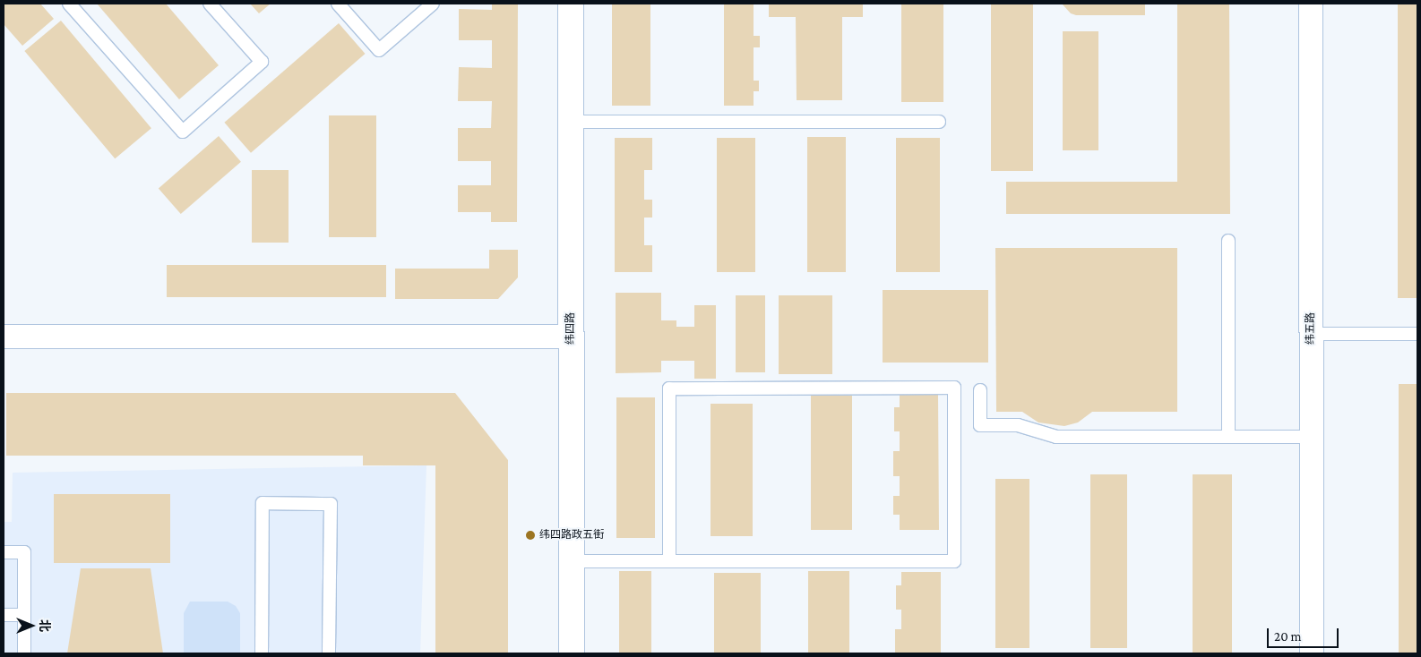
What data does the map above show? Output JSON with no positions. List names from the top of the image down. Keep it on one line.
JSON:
{"streets":{"street":["纬四路","纬五路"]},"places":["纬四路政五街"],"scale_bar":"20 m","north":"right"}
